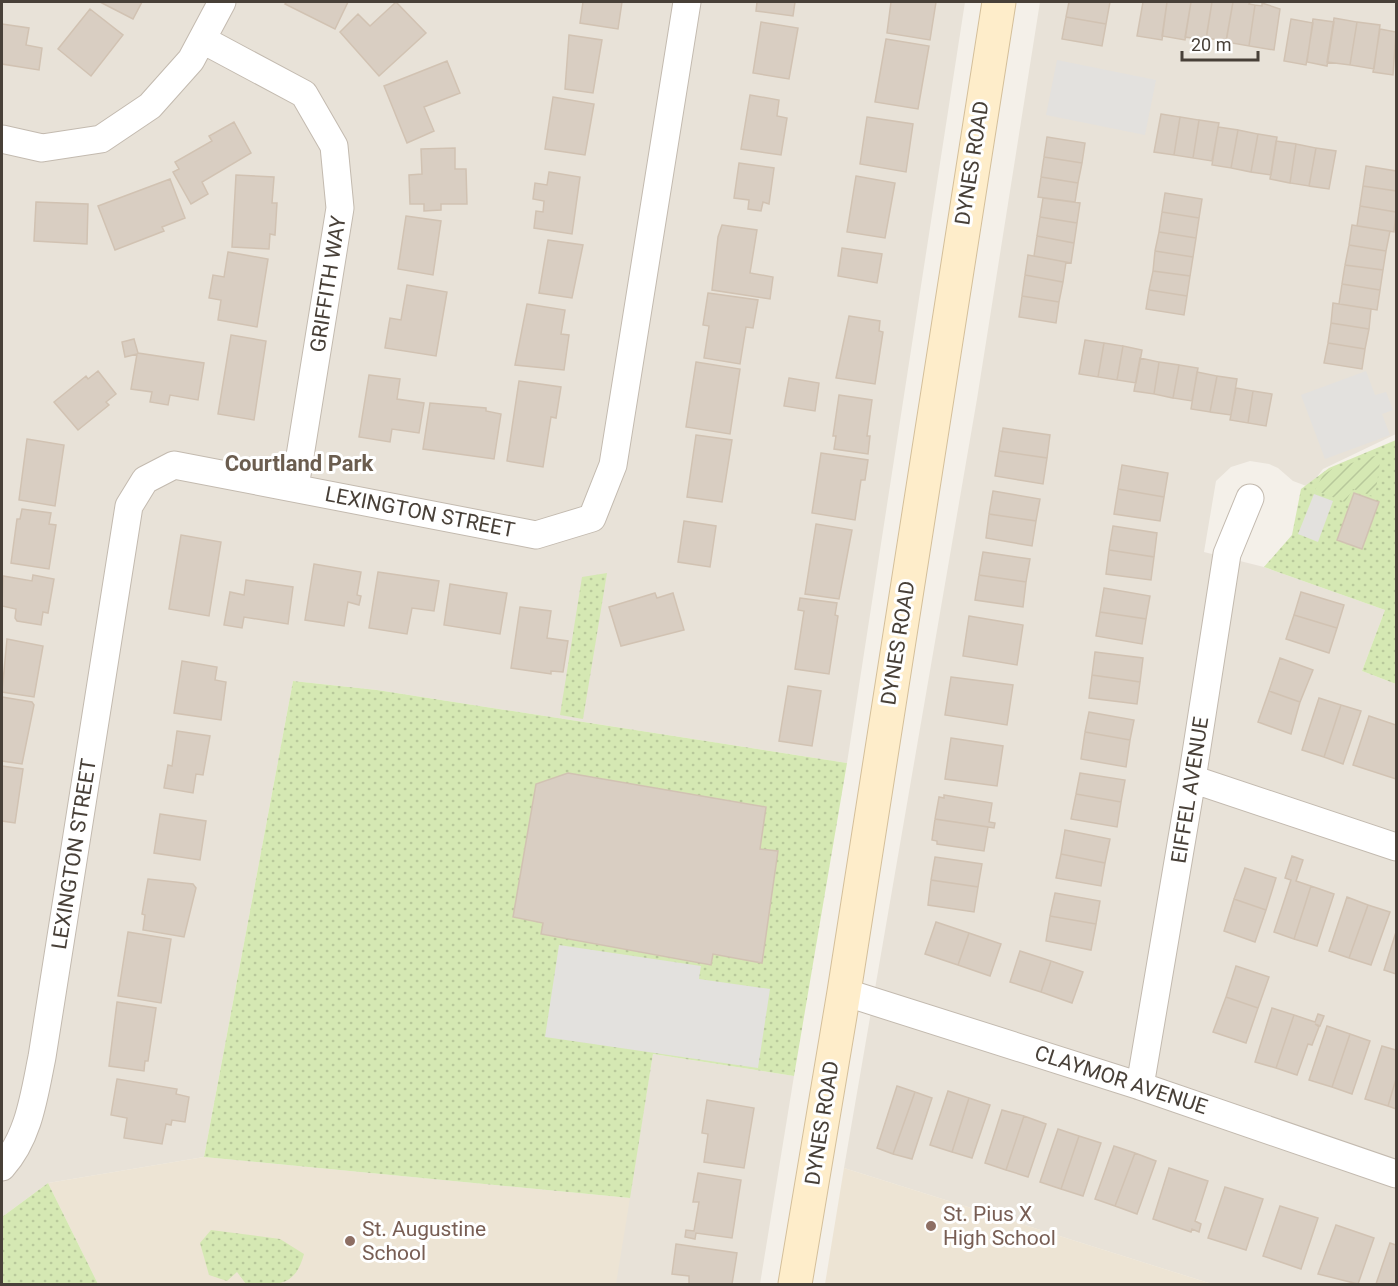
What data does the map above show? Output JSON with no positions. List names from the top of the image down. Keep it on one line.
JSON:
{"streets":{"street":["DYNES ROAD","GRIFFITH WAY","LEXINGTON STREET","EIFFEL AVENUE","CLAYMOR AVENUE"]},"crossings":[["DYNES ROAD","CLAYMOR AVENUE"],["GRIFFITH WAY","LEXINGTON STREET"],["EIFFEL AVENUE","CLAYMOR AVENUE"]],"districts":["Courtland Park"],"places":["St. Pius X High School","St. Augustine School"],"scale_bar":"20 m"}
